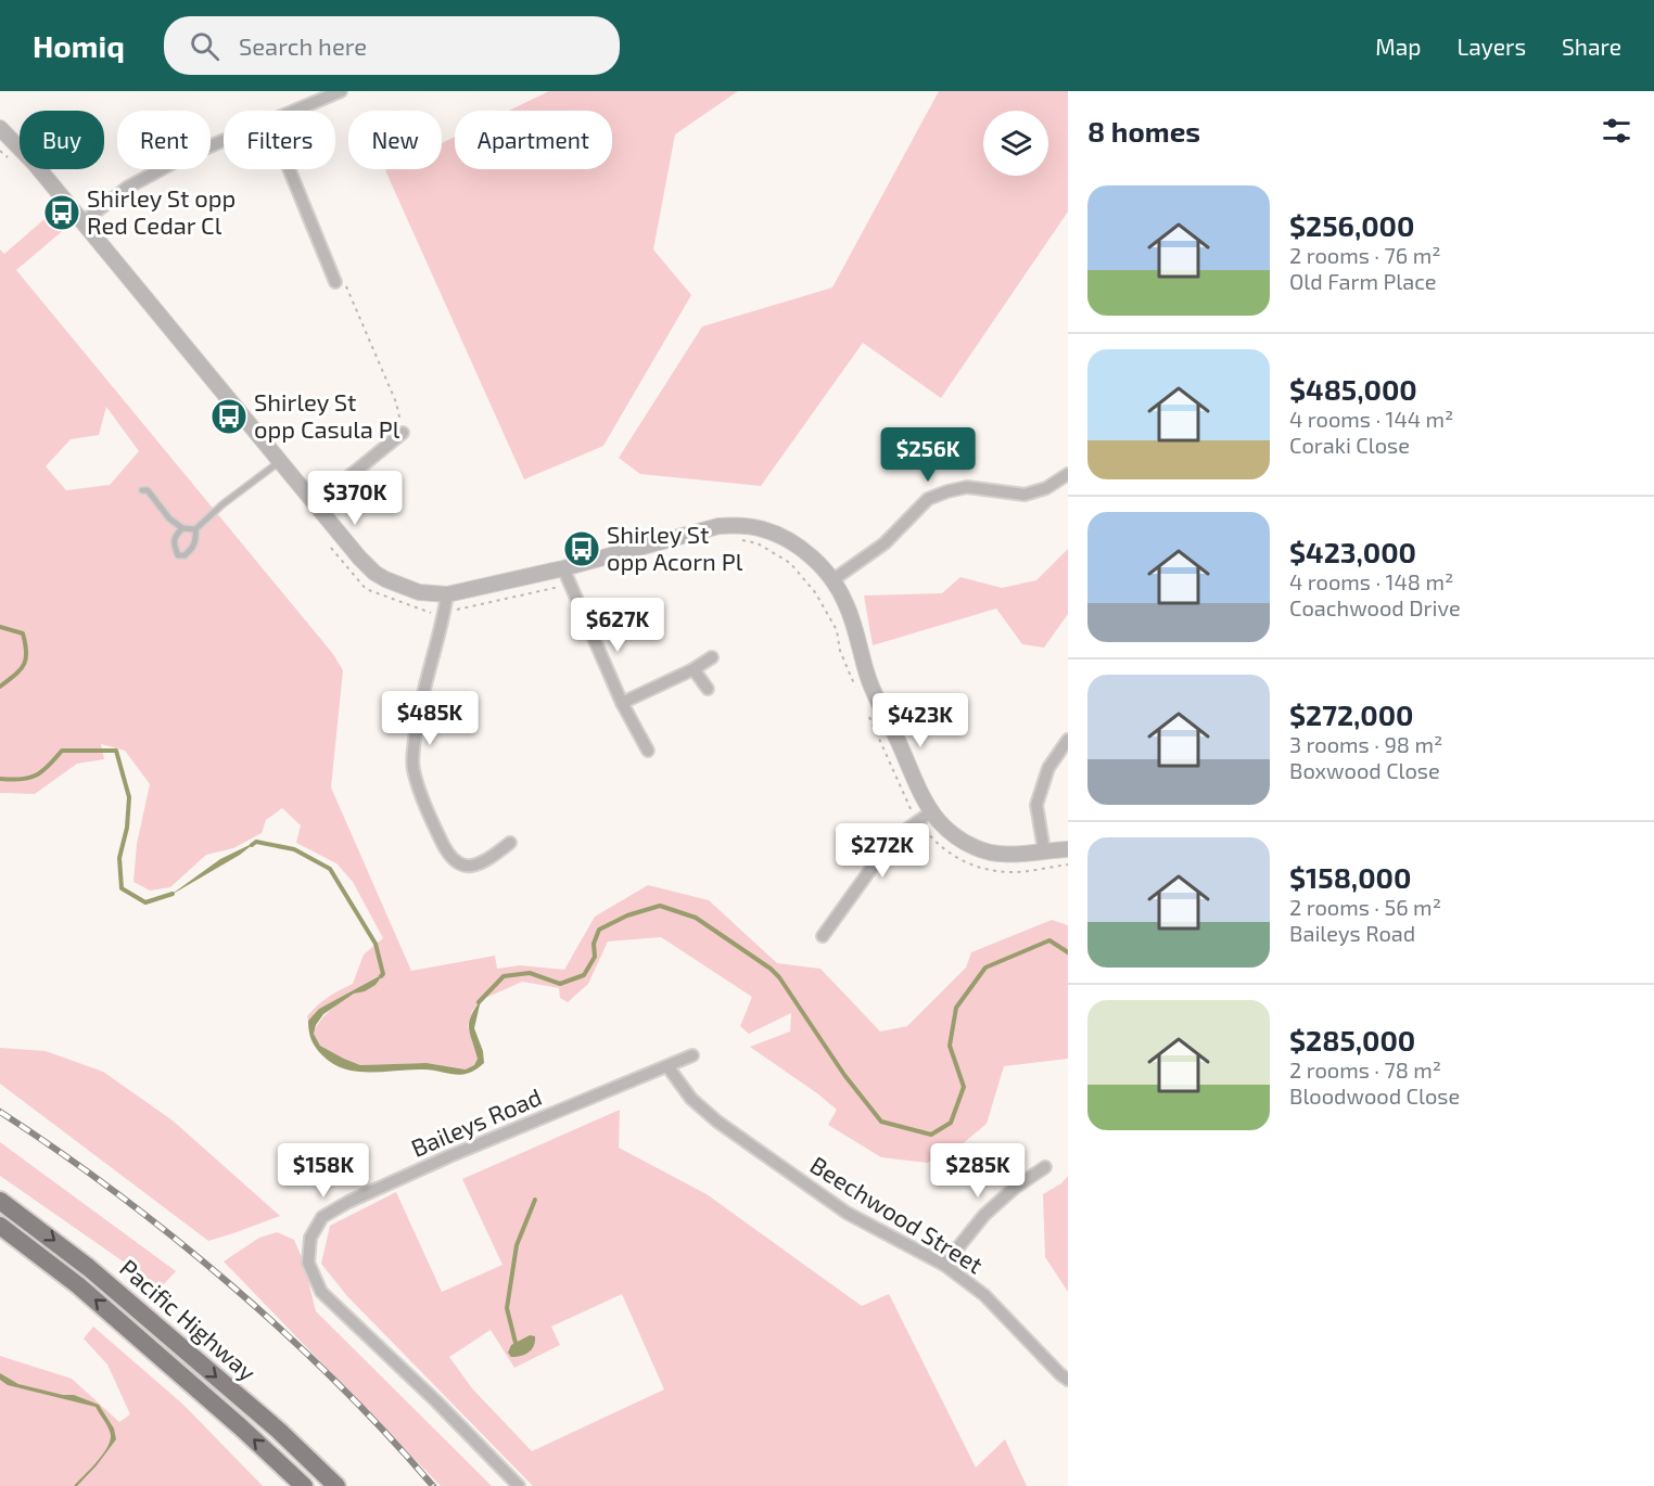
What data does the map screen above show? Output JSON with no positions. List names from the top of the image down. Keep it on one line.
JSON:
{"streets":{"main road":["Pacific Highway"],"street":["Baileys Road","Beechwood Street"]},"crossings":[["Baileys Road","Beechwood Street"]],"places":{"bus stop":["Shirley St opp Red Cedar Cl","Shirley St opp Casula Pl","Shirley St opp Acorn Pl"]},"page":{"header":"Homiq","search":"Search here","nav":["Map","Layers","Share"],"heading":"8 homes","chip":["Buy","Rent","Filters","New","Apartment"],"list":[{"name":"$256,000","note":"2 rooms · 76 m² · Old Farm Place"},{"name":"$485,000","note":"4 rooms · 144 m² · Coraki Close"},{"name":"$423,000","note":"4 rooms · 148 m² · Coachwood Drive"},{"name":"$272,000","note":"3 rooms · 98 m² · Boxwood Close"},{"name":"$158,000","note":"2 rooms · 56 m² · Baileys Road"},{"name":"$285,000","note":"2 rooms · 78 m² · Bloodwood Close"}],"price":["$256K","$370K","$627K","$485K","$423K","$272K","$158K","$285K"]}}
